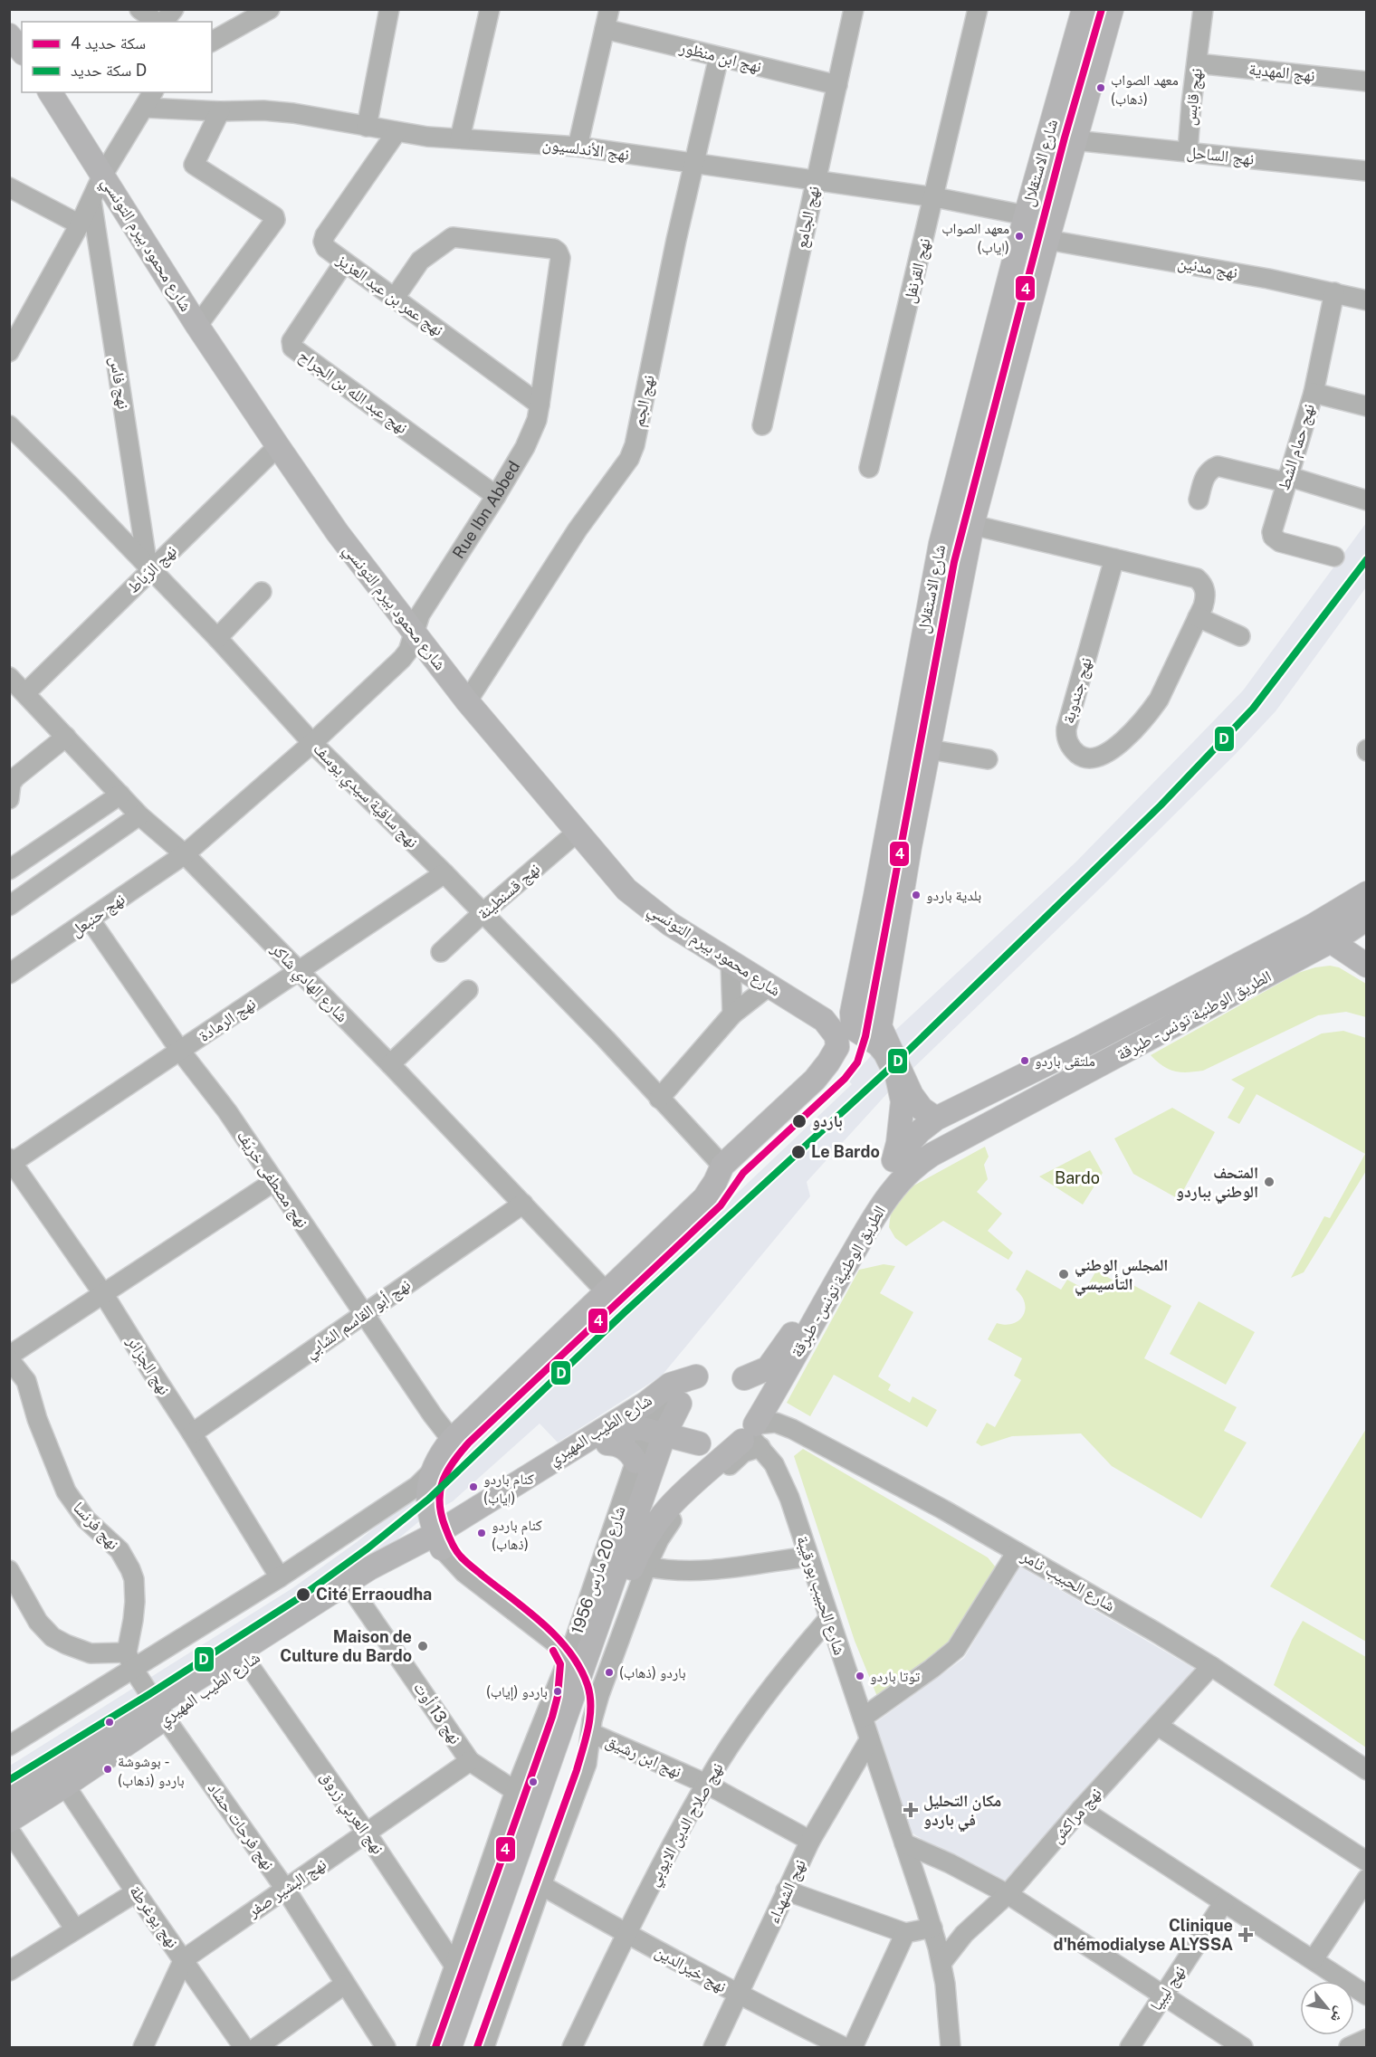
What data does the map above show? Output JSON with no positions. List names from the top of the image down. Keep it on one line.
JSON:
{"streets":{"main road":["شارع الاستقلال","شارع محمود بيرم التونسي","الطريق الوطنية تونس - طبرقة","شارع الطيب المهيري","شارع 20 مارس 1956"],"street":["نهج ابن منظور","نهج المهدية","نهج قابس","نهج الأندلسيون","نهج الساحل","نهج الجامع","نهج مدنين","نهج القرنفل","نهج عمر بن عبد العزيز","نهج فاس","نهج عبد الله بن الجراح","نهج الجم","نهج حمام الشط","Rue Ibn Abbed","نهج الرّباط","نهج جندوبة","نهج ساقية سيدي يوسف","نهج قسنطينة","نهج حنبعل","شارع الهادي شاكر","نهج الرمادة","نهج مصطفى خريّف","نهج أبو القاسم الشابي","نهج الجزائر","نهج فرنسا","شارع الحبيب ثامر","شارع الحبيب بورقيبة","نهج 13 أوت","نهج ابن رشيق","نهج العربي زروق","نهج مراكش","نهج صلاح الدين الايوبي","نهج فرحات حشاد","نهج البشير صفر","نهج الشهداء","نهج يوغرطة","نهج خيرالدين","نهج ليبيا"]},"crossings":[["نهج ابن منظور","نهج الجامع"],["نهج ابن منظور","نهج الجم"],["نهج المهدية","نهج قابس"],["نهج قابس","نهج الساحل"],["نهج الأندلسيون","شارع الاستقلال"],["نهج الأندلسيون","نهج الجامع"],["نهج الأندلسيون","نهج القرنفل"],["نهج الأندلسيون","نهج عمر بن عبد العزيز"],["نهج الأندلسيون","نهج الجم"],["نهج الساحل","شارع الاستقلال"],["شارع الاستقلال","نهج مدنين"],["شارع الاستقلال","نهج جندوبة"],["شارع الاستقلال","الطريق الوطنية تونس - طبرقة"],["شارع محمود بيرم التونسي","نهج الجم"],["شارع محمود بيرم التونسي","Rue Ibn Abbed"],["شارع محمود بيرم التونسي","نهج الرّباط"],["شارع محمود بيرم التونسي","نهج ساقية سيدي يوسف"],["شارع محمود بيرم التونسي","نهج قسنطينة"],["نهج مدنين","نهج حمام الشط"],["نهج عمر بن عبد العزيز","نهج عبد الله بن الجراح"],["نهج عمر بن عبد العزيز","Rue Ibn Abbed"],["نهج فاس","نهج الرّباط"],["نهج فاس","نهج ساقية سيدي يوسف"],["نهج عبد الله بن الجراح","Rue Ibn Abbed"],["Rue Ibn Abbed","نهج ساقية سيدي يوسف"],["Rue Ibn Abbed","نهج حنبعل"],["Rue Ibn Abbed","شارع الهادي شاكر"],["نهج الرّباط","نهج ساقية سيدي يوسف"],["نهج الرّباط","شارع الهادي شاكر"],["نهج ساقية سيدي يوسف","نهج قسنطينة"],["نهج ساقية سيدي يوسف","نهج الرمادة"],["نهج حنبعل","شارع الهادي شاكر"],["نهج حنبعل","نهج مصطفى خريّف"],["شارع الهادي شاكر","نهج الرمادة"],["شارع الهادي شاكر","نهج أبو القاسم الشابي"],["الطريق الوطنية تونس - طبرقة","شارع الطيب المهيري"],["الطريق الوطنية تونس - طبرقة","شارع 20 مارس 1956"],["الطريق الوطنية تونس - طبرقة","شارع الحبيب ثامر"],["الطريق الوطنية تونس - طبرقة","شارع الحبيب بورقيبة"],["نهج الرمادة","نهج مصطفى خريّف"],["نهج الرمادة","نهج الجزائر"],["نهج مصطفى خريّف","نهج أبو القاسم الشابي"],["نهج أبو القاسم الشابي","نهج الجزائر"],["شارع الطيب المهيري","شارع 20 مارس 1956"],["شارع الطيب المهيري","شارع الحبيب ثامر"],["شارع الطيب المهيري","شارع الحبيب بورقيبة"],["شارع الطيب المهيري","نهج 13 أوت"],["شارع الطيب المهيري","نهج العربي زروق"],["شارع الطيب المهيري","نهج فرحات حشاد"],["شارع الطيب المهيري","نهج يوغرطة"],["نهج فرنسا","نهج فرحات حشاد"],["شارع 20 مارس 1956","شارع الحبيب ثامر"],["شارع 20 مارس 1956","شارع الحبيب بورقيبة"],["شارع 20 مارس 1956","نهج 13 أوت"],["شارع 20 مارس 1956","نهج العربي زروق"],["شارع الحبيب ثامر","شارع الحبيب بورقيبة"],["شارع الحبيب ثامر","نهج مراكش"],["شارع الحبيب بورقيبة","نهج مراكش"],["شارع الحبيب بورقيبة","نهج صلاح الدين الايوبي"],["شارع الحبيب بورقيبة","نهج الشهداء"],["نهج 13 أوت","نهج البشير صفر"],["نهج ابن رشيق","نهج صلاح الدين الايوبي"],["نهج ابن رشيق","نهج الشهداء"],["نهج العربي زروق","نهج البشير صفر"],["نهج صلاح الدين الايوبي","نهج خيرالدين"],["نهج فرحات حشاد","نهج البشير صفر"],["نهج البشير صفر","نهج يوغرطة"],["نهج الشهداء","نهج خيرالدين"]],"parks":["Bardo"],"places":{"other":["معهد الصواب (ذهاب)","معهد الصواب (إياب)","بلدية باردو","ملتقى باردو","باردو","Le Bardo","المتحف الوطني بباردو","المجلس الوطني التأسيسي","كنام باردو (إياب)","كنام باردو (ذهاب)","Cité Erraoudha","Maison de Culture du Bardo","باردو (ذهاب)","توتا باردو","باردو (إياب)","بوشوشة - باردو (ذهاب)"],"health":["مكان التحليل في باردو","Clinique d'hémodialyse ALYSSA"]},"lines":["rail line 4","rail line D"],"legend":["سكة حديد 4","سكة حديد D"],"north":"bottom right"}
